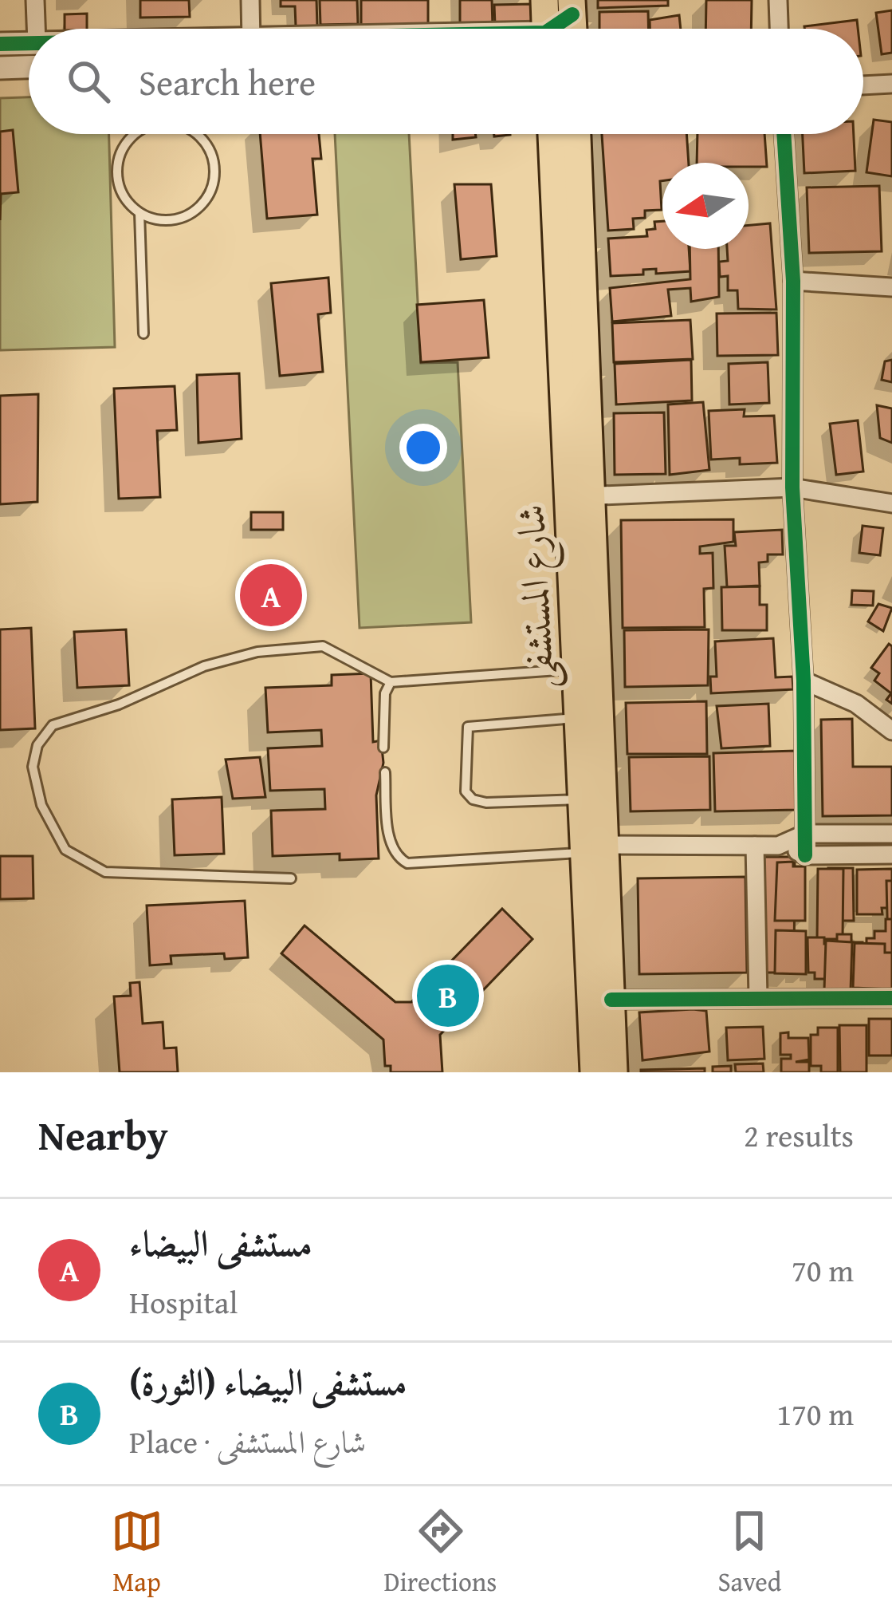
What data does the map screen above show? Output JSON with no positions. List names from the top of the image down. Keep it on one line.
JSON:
{"streets":{"main road":["شارع المستشفى"]},"north":"left","page":{"search":"Search here","pins":["A","B"],"heading":["Nearby","2 results"],"list":[{"mark":"A","name":"مستشفى البيضاء","note":"Hospital","value":"70 m"},{"mark":"B","name":"مستشفى البيضاء (الثورة)","note":"Place · شارع المستشفى","value":"170 m"}],"nav":["Map","Directions","Saved"]}}
